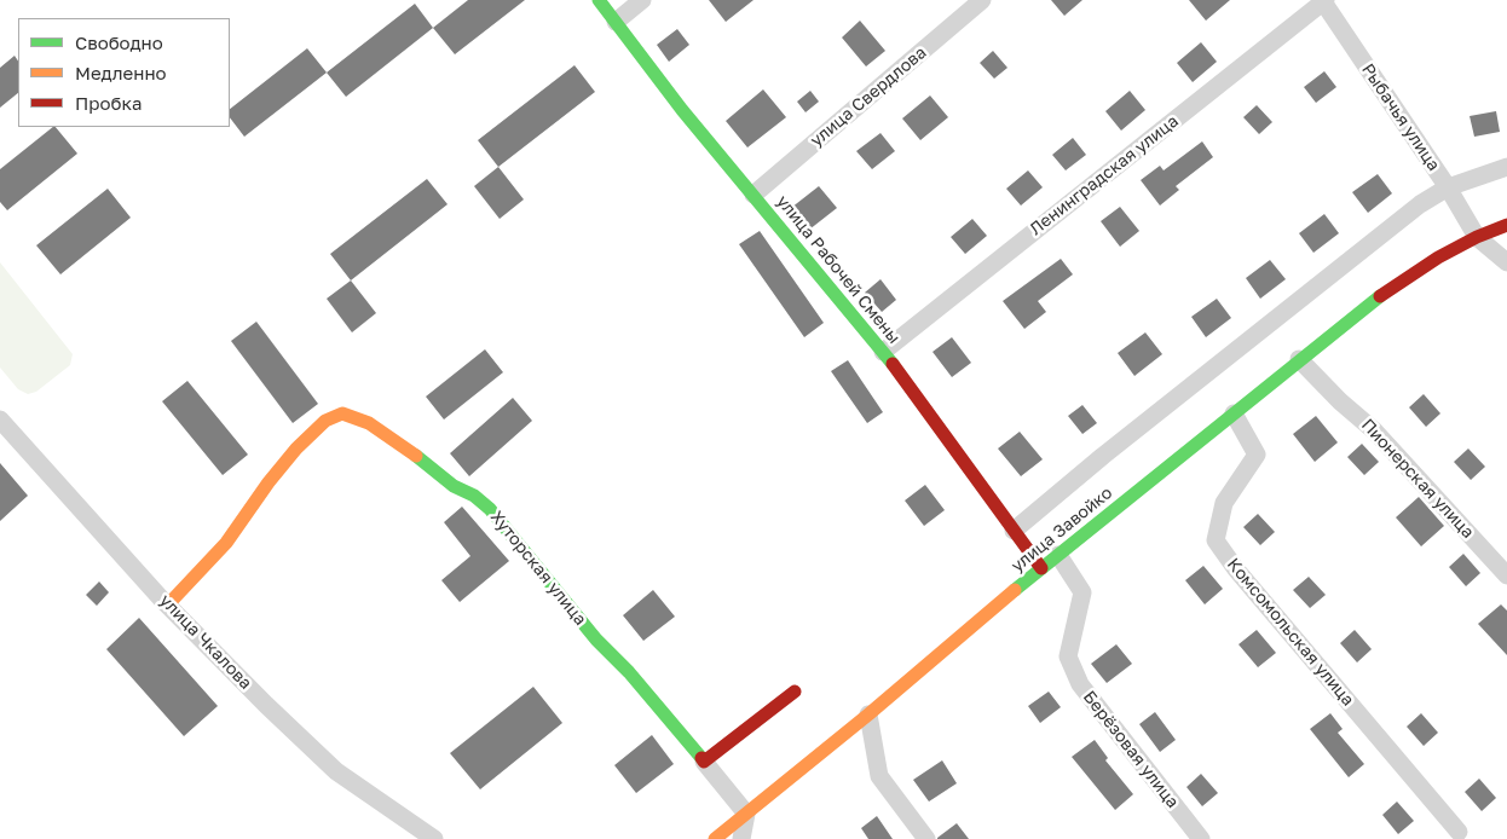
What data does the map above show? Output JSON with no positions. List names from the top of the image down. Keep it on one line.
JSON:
{"streets":{"street":["улица Свердлова","Рыбачья улица","Ленинградская улица","улица Рабочей Смены","Пионерская улица","улица Завойко","Хуторская улица","Комсомольская улица","улица Чкалова","Берёзовая улица"]},"crossings":[["улица Свердлова","улица Рабочей Смены"],["Рыбачья улица","Ленинградская улица"],["Рыбачья улица","улица Завойко"],["Ленинградская улица","улица Рабочей Смены"],["улица Рабочей Смены","улица Завойко"],["Пионерская улица","улица Завойко"],["улица Завойко","Комсомольская улица"],["улица Завойко","Берёзовая улица"],["Хуторская улица","улица Чкалова"]],"legend":["Свободно","Медленно","Пробка"]}
